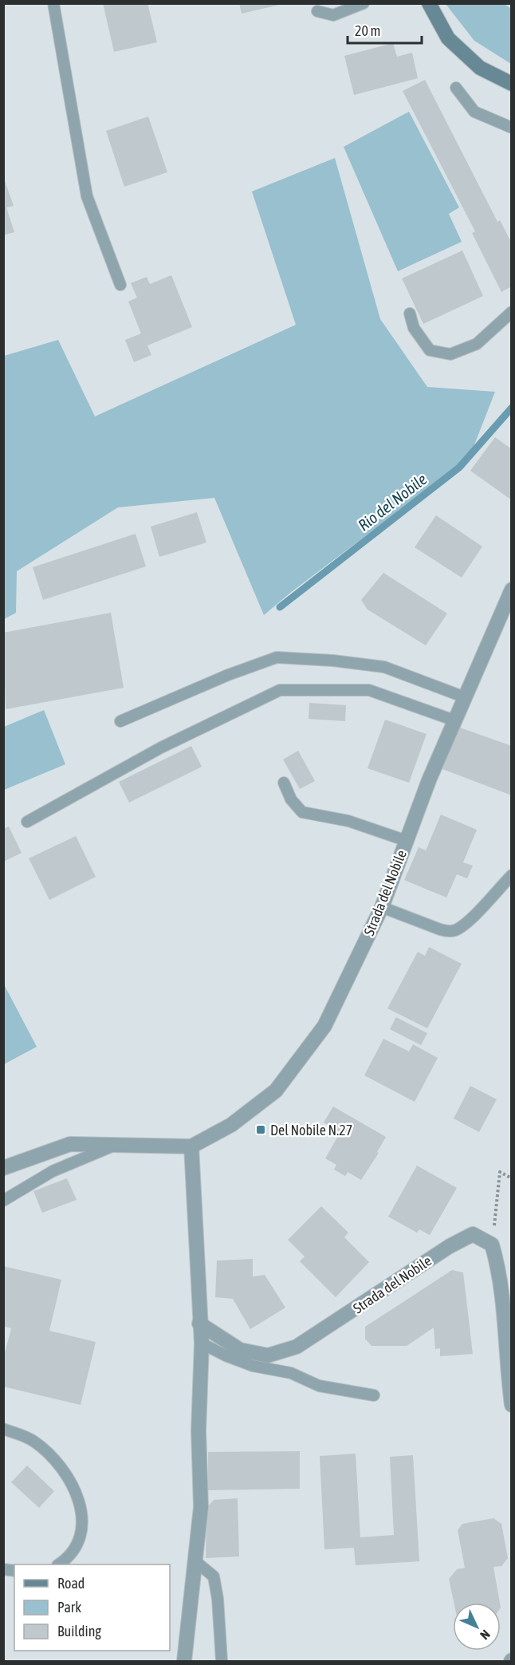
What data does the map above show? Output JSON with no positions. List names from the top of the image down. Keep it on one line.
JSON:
{"streets":{"street":["Strada del Nobile"]},"water":["Rio del Nobile"],"places":{"transit":["Del Nobile N.27"]},"legend":["Road","Park","Building"],"scale_bar":"20 m","north":"bottom right"}
